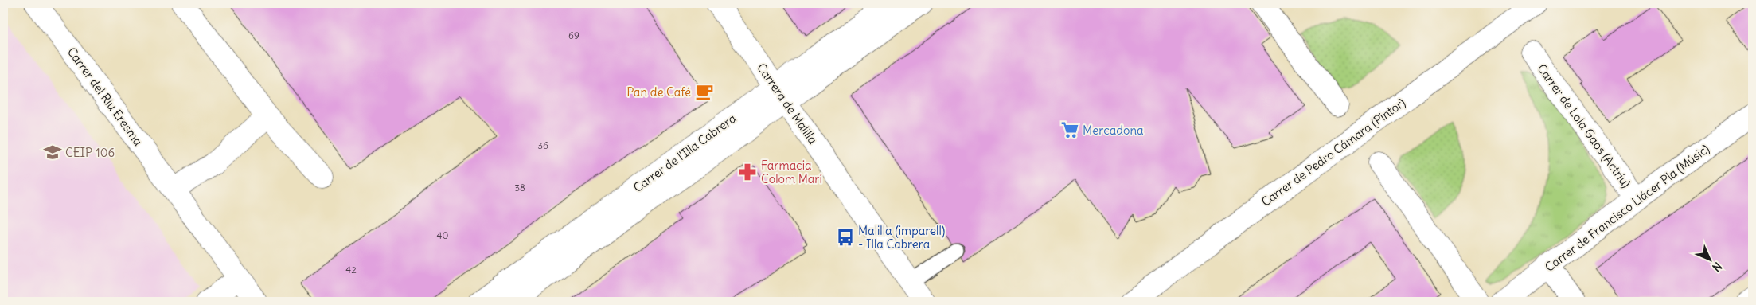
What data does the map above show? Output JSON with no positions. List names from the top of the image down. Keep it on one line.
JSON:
{"streets":{"street":["Carrer del Riu Eresma","Carrera de Malilla","Carrer de Lola Gaos (Actriu)","Carrer de Pedro Cámara (Pintor)","Carrer de l'Illa Cabrera","Carrer de Francisco Llácer Pla (Músic)"]},"crossings":[["Carrera de Malilla","Carrer de l'Illa Cabrera"],["Carrer de Lola Gaos (Actriu)","Carrer de Francisco Llácer Pla (Músic)"]],"places":{"cafe":["Pan de Café"],"supermarket":["Mercadona"],"school or university":["CEIP 106"],"pharmacy":["Farmacia Colom Marí"],"bus stop":["Malilla (imparell) - Illa Cabrera"]},"house_numbers":["69","36","38","40","42"],"north":"bottom right"}
